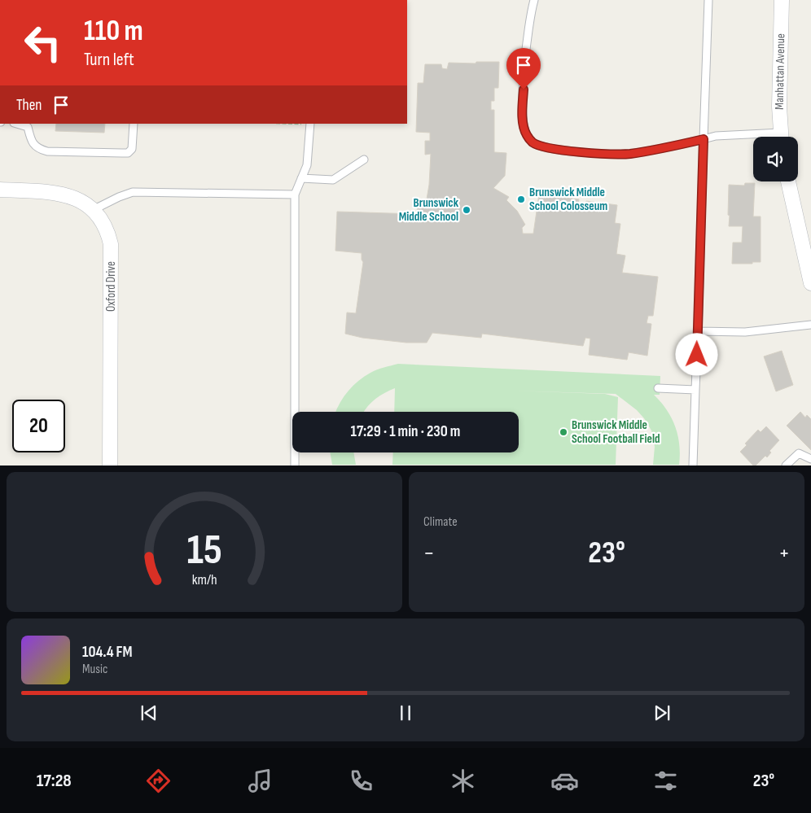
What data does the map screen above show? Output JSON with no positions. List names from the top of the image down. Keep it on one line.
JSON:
{"streets":{"street":["Manhattan Avenue","Oxford Drive"]},"places":["Brunswick Middle School Colosseum","Brunswick Middle School","Brunswick Middle School Football Field"],"page":{"turn":["110 m","Turn left"],"then":"Then","limit":"20","trip":"17:29 · 1 min · 230 m","tile":"Climate","heat":["−","23°","+"],"song":["104.4 FM","Music"],"tabs":["17:28","23°"],"gauge":["15","km/h"]}}
